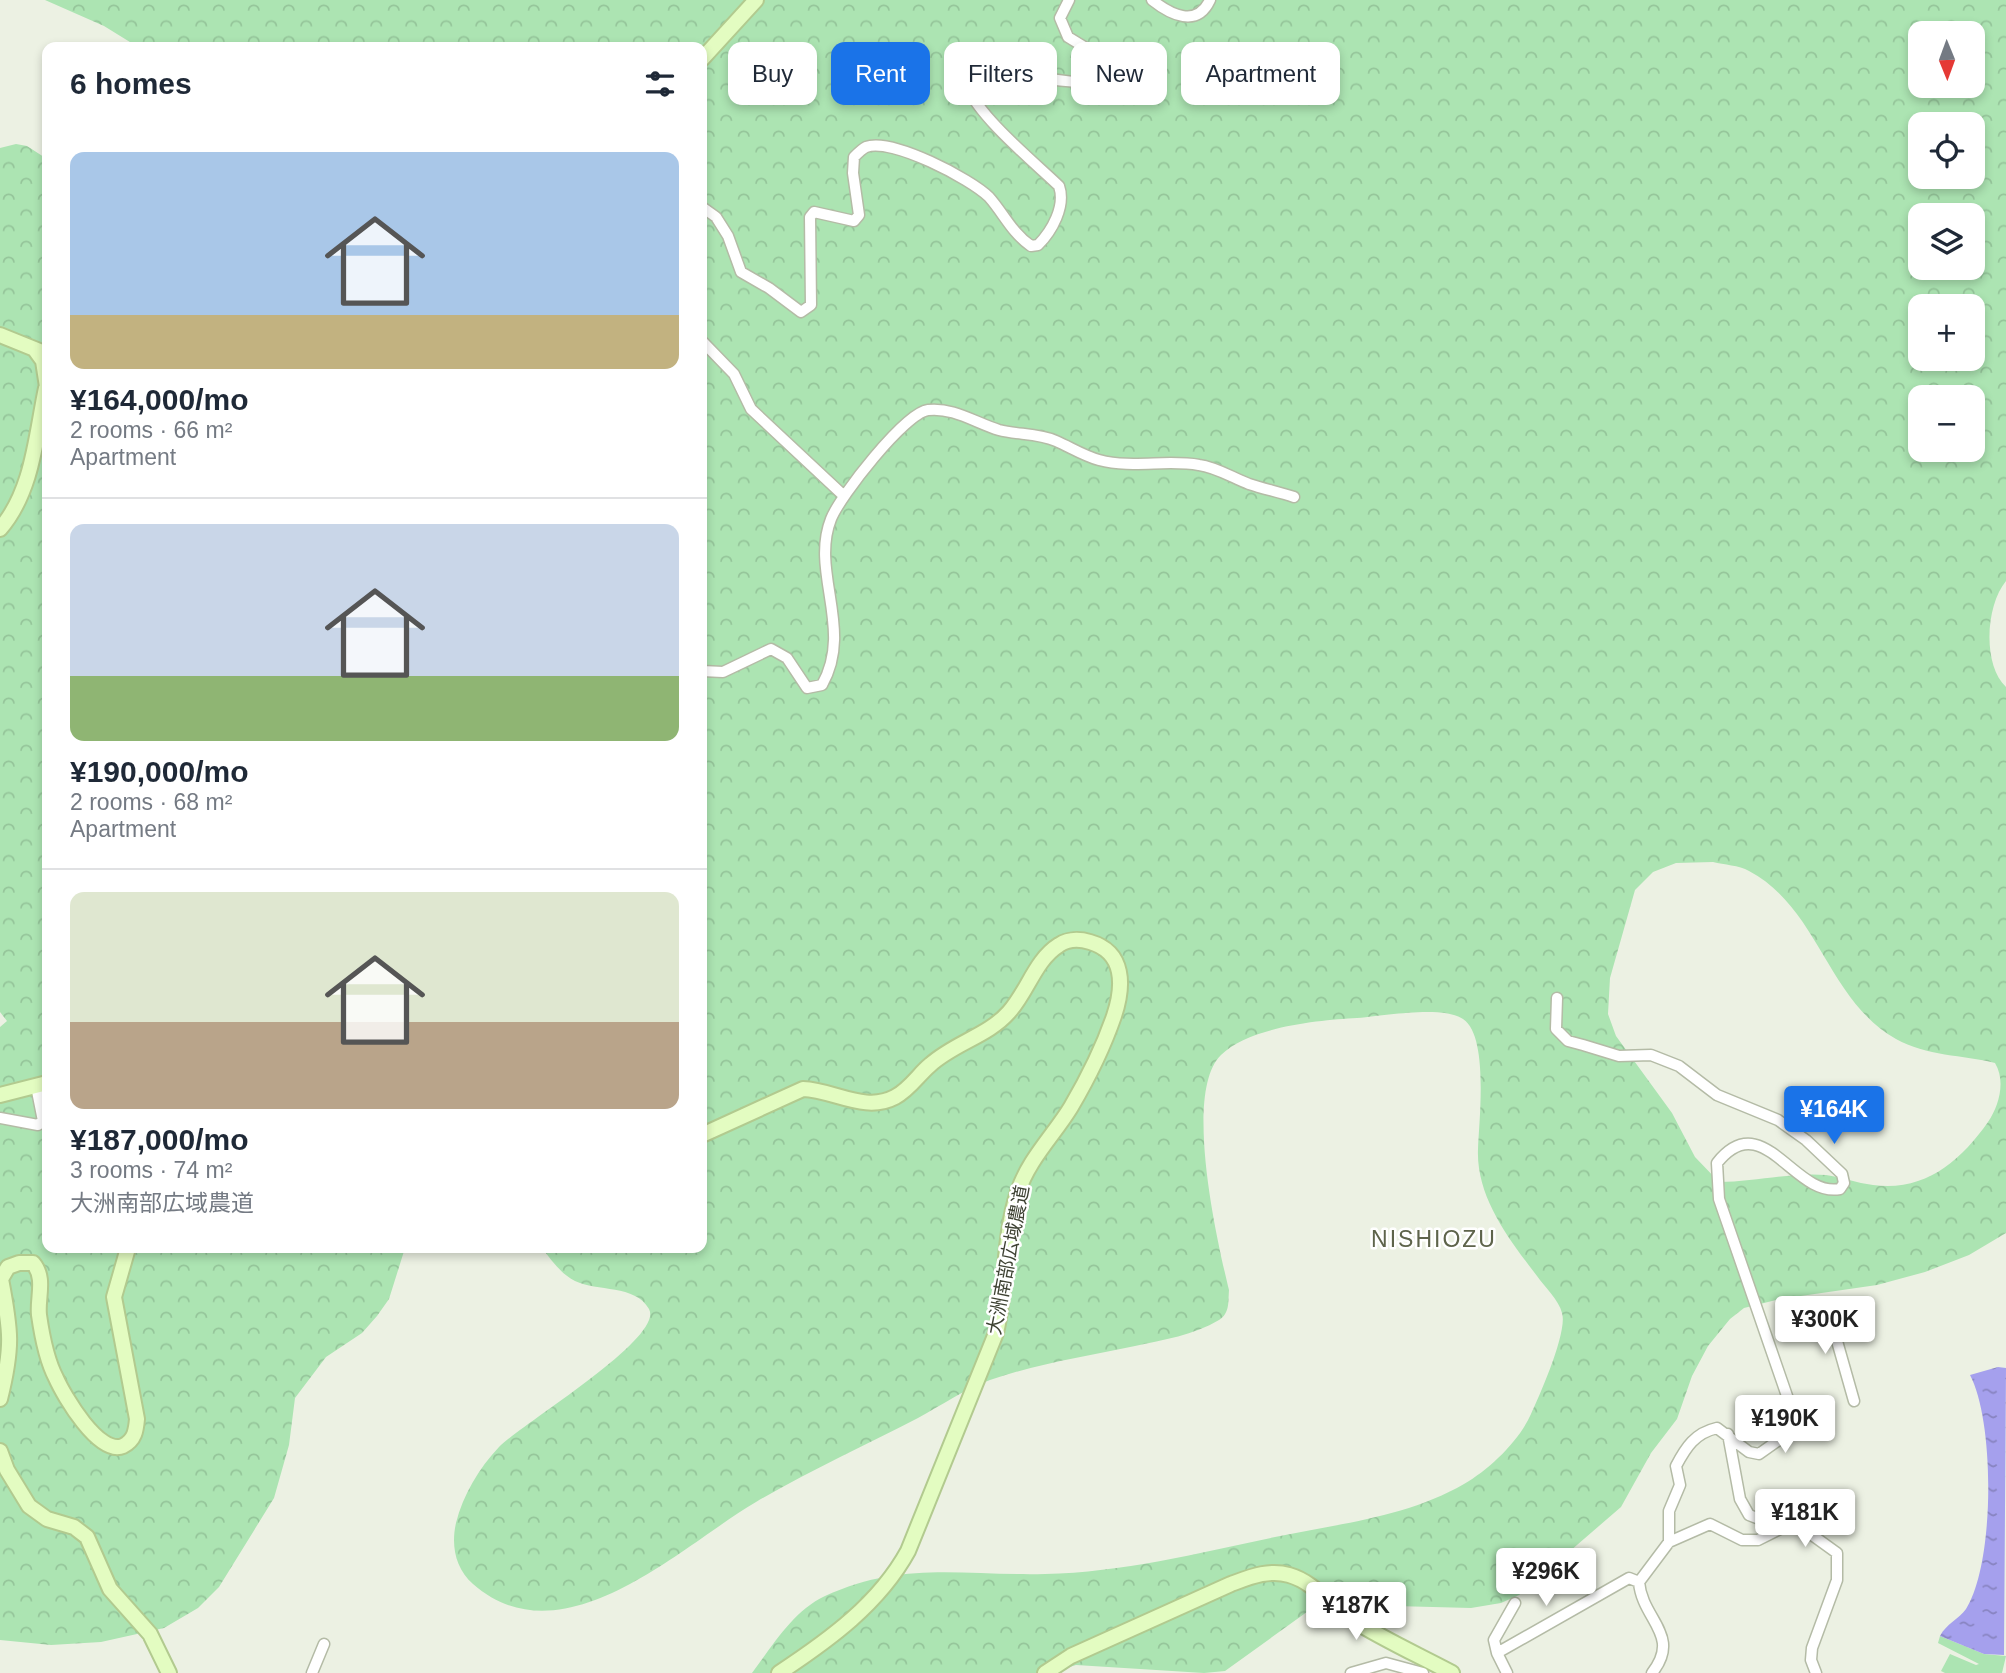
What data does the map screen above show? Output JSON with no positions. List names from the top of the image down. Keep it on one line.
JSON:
{"streets":{"street":["大洲南部広域農道"]},"districts":["NISHIOZU"],"north":"bottom","page":{"map_buttons":["+","−"],"chip":["Buy","Rent","Filters","New","Apartment"],"heading":"6 homes","list":[{"name":"¥164,000/mo","note":"2 rooms · 66 m² · Apartment"},{"name":"¥190,000/mo","note":"2 rooms · 68 m² · Apartment"},{"name":"¥187,000/mo","note":"3 rooms · 74 m² · 大洲南部広域農道"}],"price":["¥164K","¥300K","¥190K","¥181K","¥296K","¥187K"]}}
